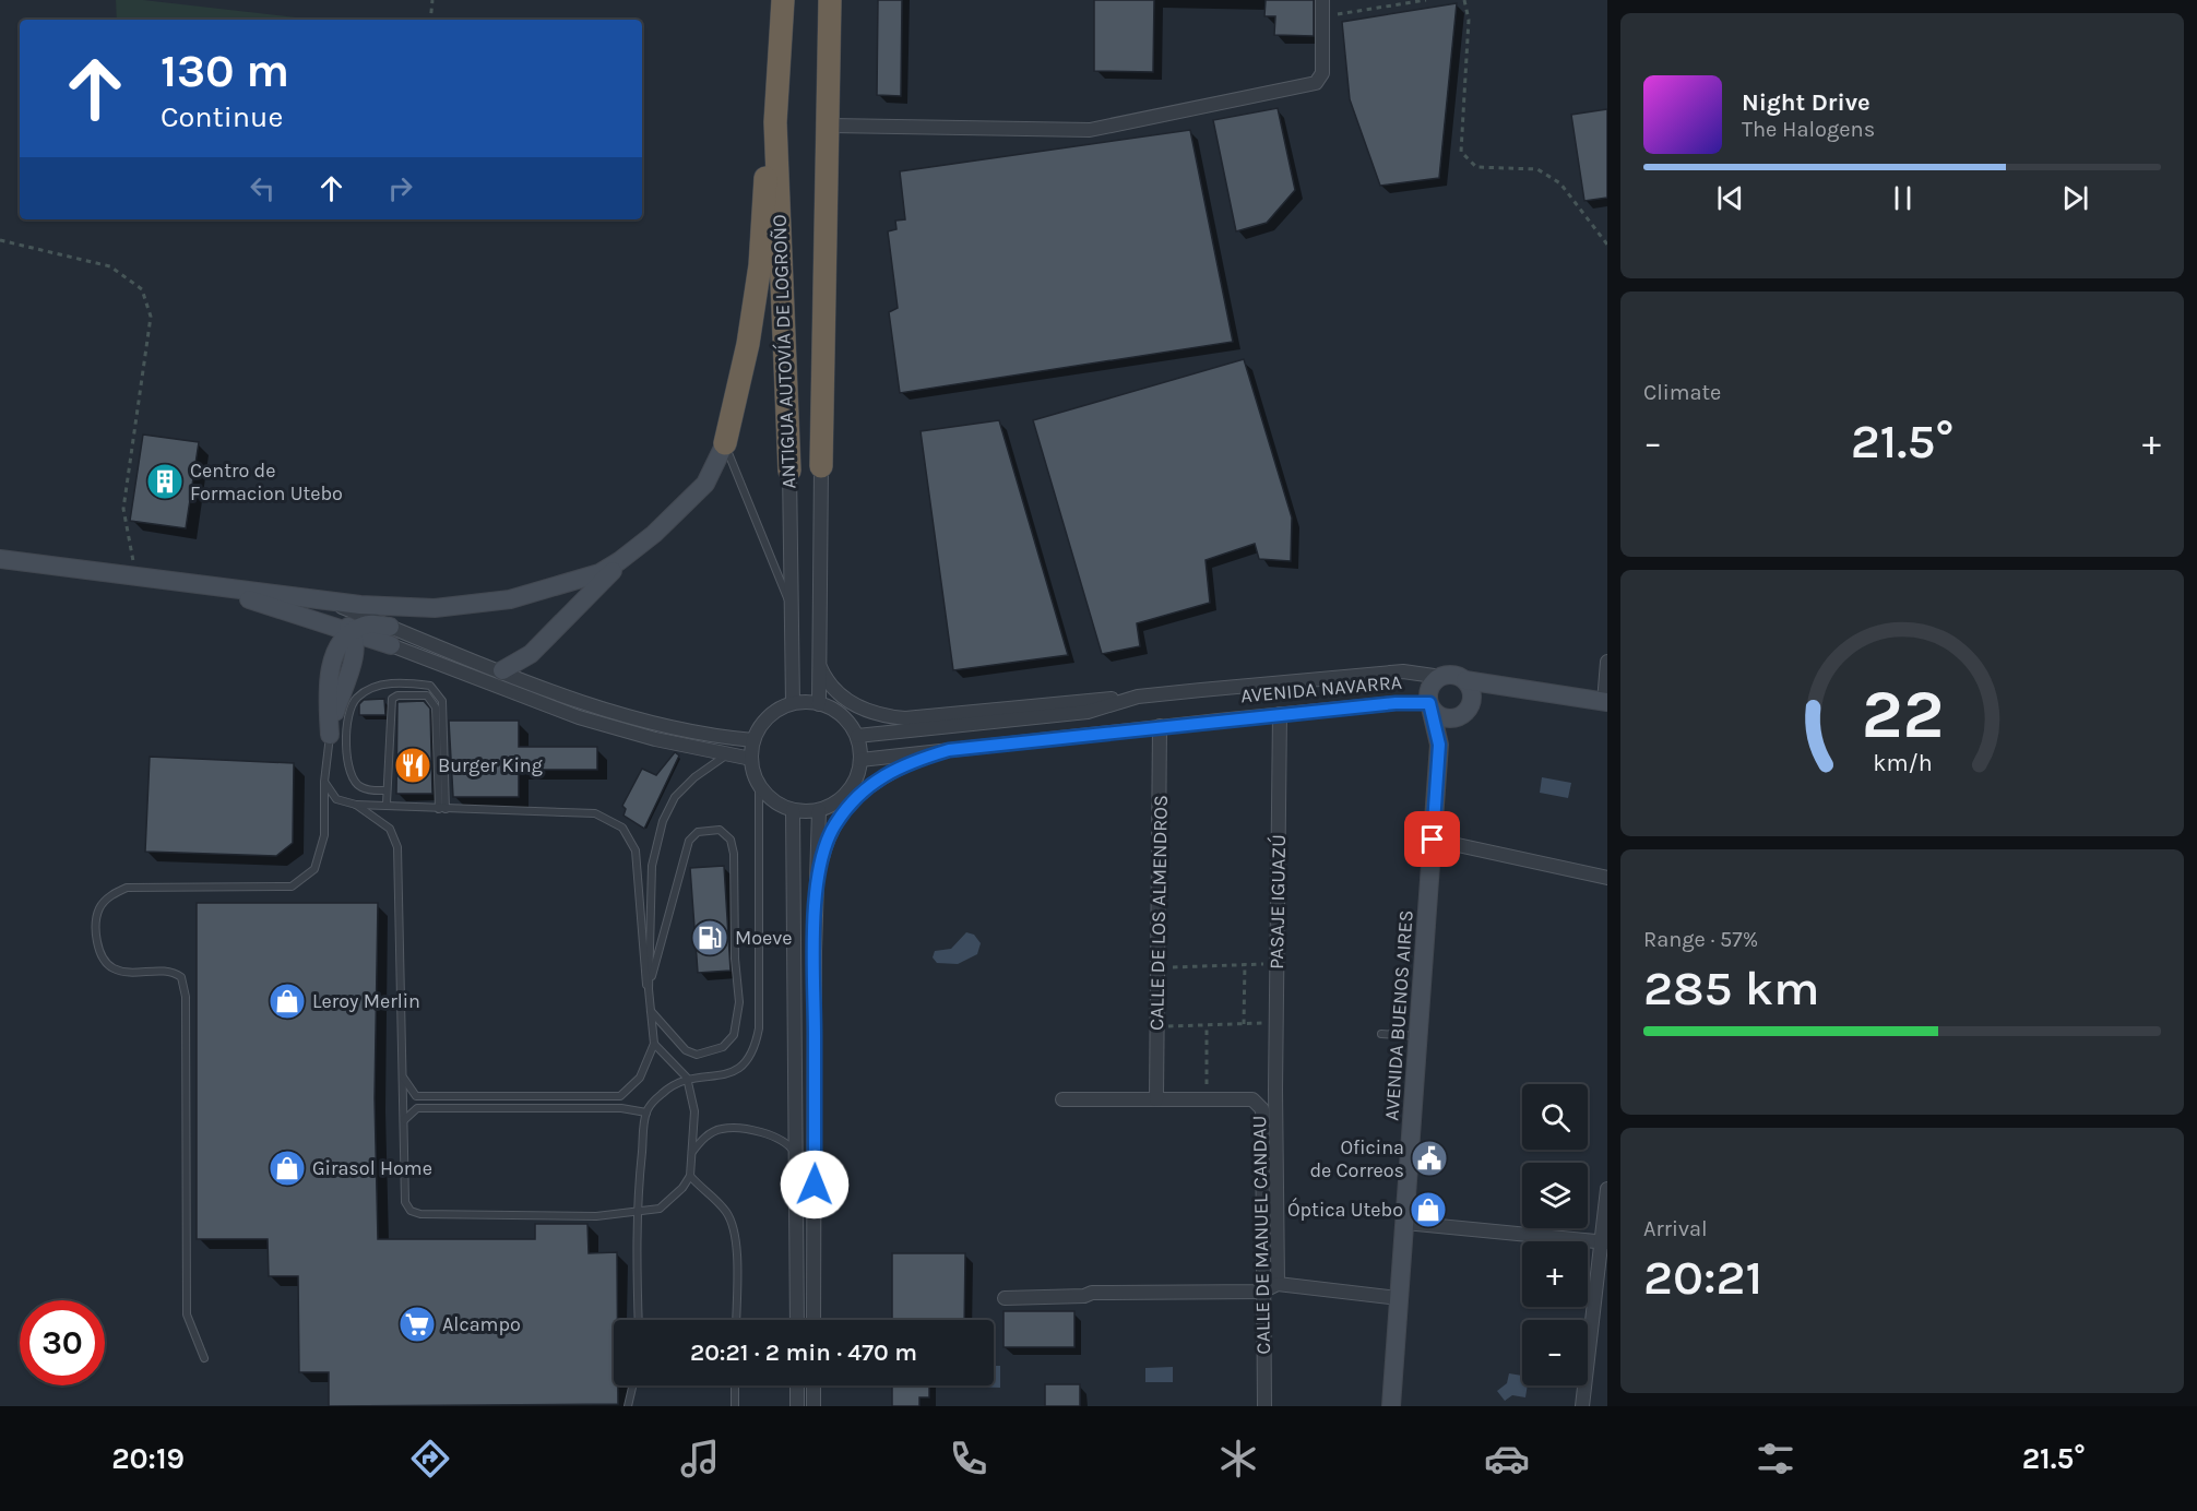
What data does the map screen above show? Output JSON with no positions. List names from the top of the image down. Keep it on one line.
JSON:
{"streets":{"highway":["ANTIGUA AUTOVÍA DE LOGROÑO"],"street":["AVENIDA NAVARRA","PASAJE IGUAZÚ","CALLE DE LOS ALMENDROS","AVENIDA BUENOS AIRES","CALLE DE MANUEL CANDAU"]},"crossings":[["AVENIDA NAVARRA","PASAJE IGUAZÚ"],["AVENIDA NAVARRA","CALLE DE LOS ALMENDROS"],["AVENIDA NAVARRA","AVENIDA BUENOS AIRES"],["CALLE DE LOS ALMENDROS","CALLE DE MANUEL CANDAU"]],"places":{"building":["Centro de Formacion Utebo"],"restaurant":["Burger King"],"fuel station":["Moeve"],"shop":["Leroy Merlin","Girasol Home","Óptica Utebo"],"public building":["Oficina de Correos"],"supermarket":["Alcampo"]},"page":{"turn":["130 m","Continue"],"song":["Night Drive","The Halogens"],"tile":["Climate",["Range · 57%","285 km"],["Arrival","20:21"]],"heat":["−","21.5°","+"],"map_buttons":["+","−"],"limit":"30","trip":"20:21 · 2 min · 470 m","tabs":["20:19","21.5°"],"gauge":["22","km/h"]}}
